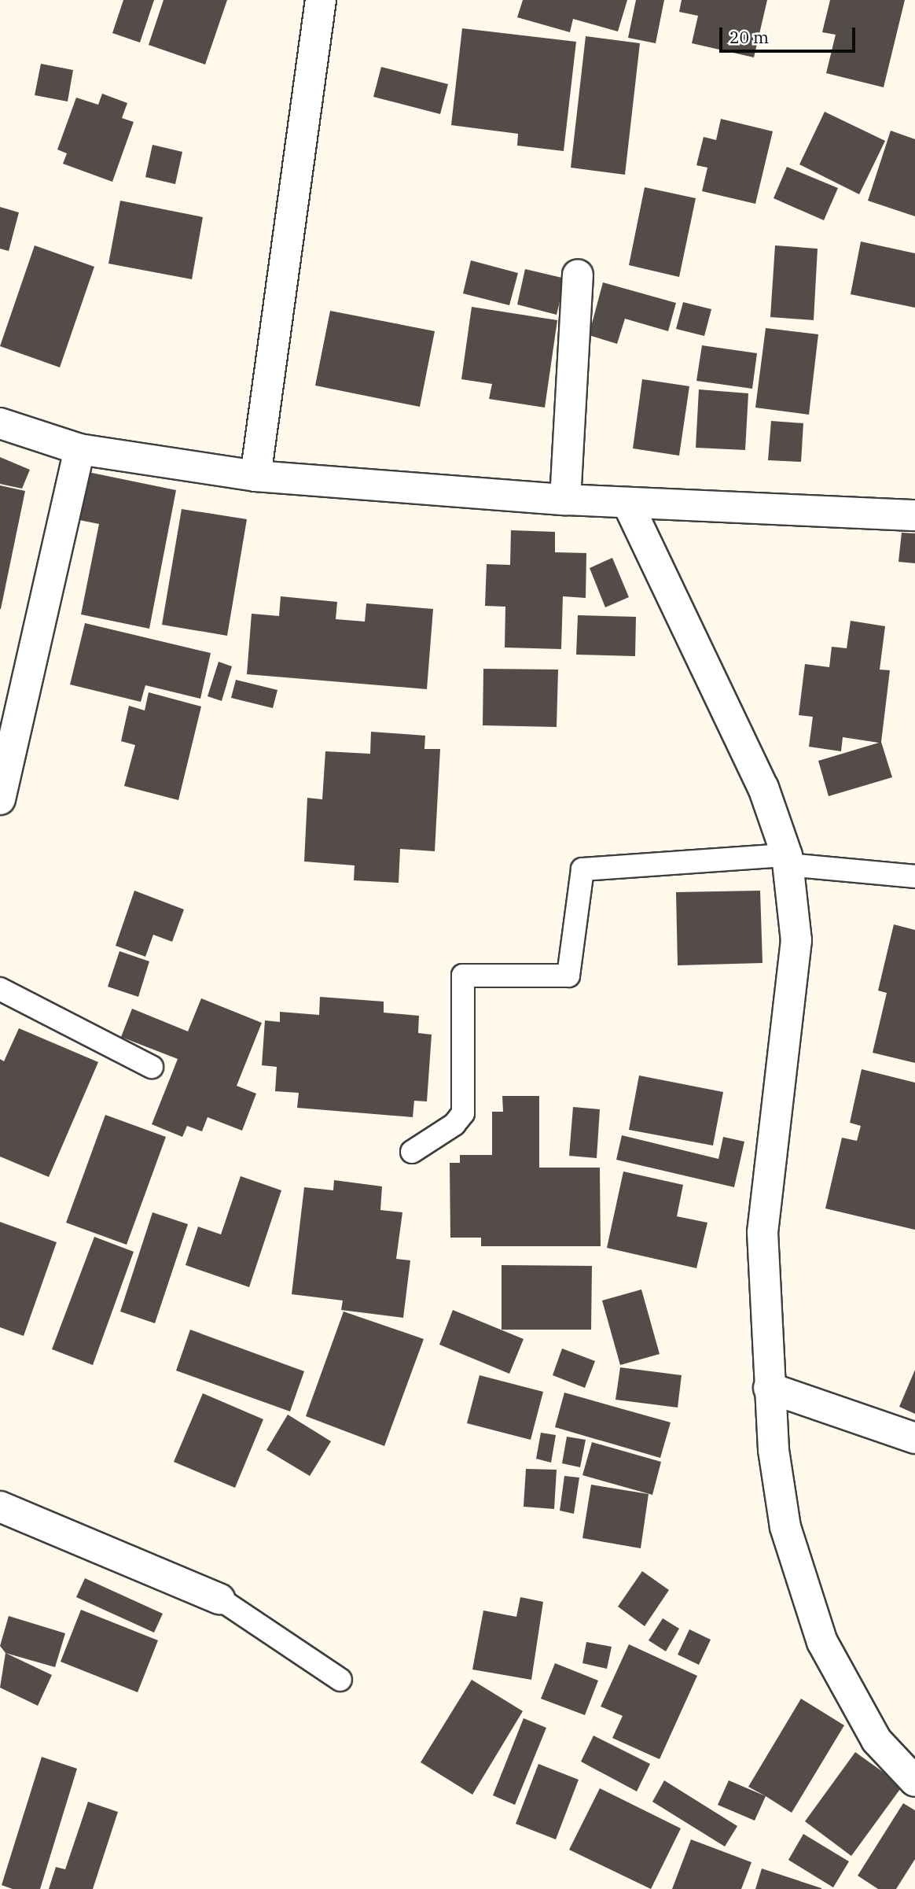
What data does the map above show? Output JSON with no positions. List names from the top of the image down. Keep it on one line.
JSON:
{"scale_bar":"20 m"}
